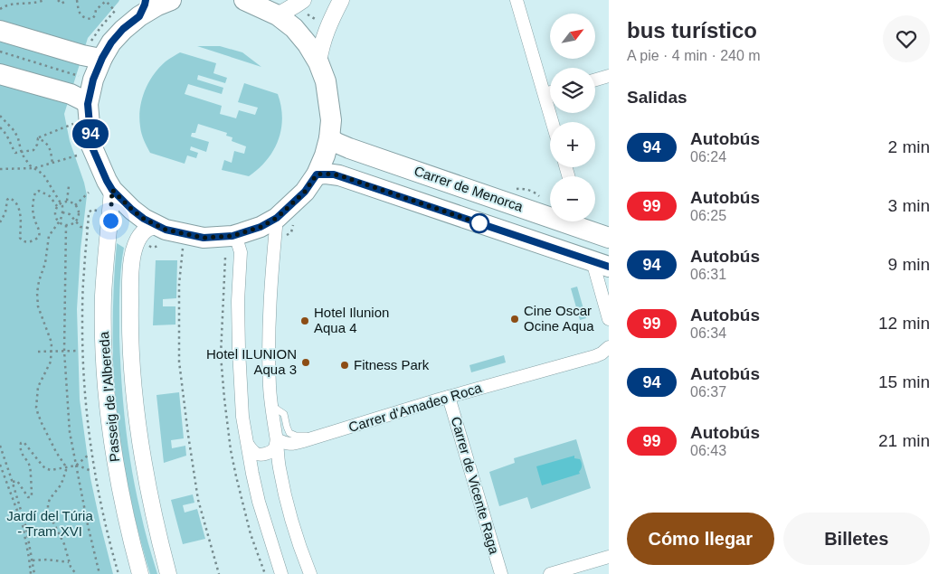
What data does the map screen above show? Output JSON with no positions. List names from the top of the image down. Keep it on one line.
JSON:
{"streets":{"main road":["Carrer de Menorca"],"street":["Passeig de l'Albereda","Carrer d'Amadeo Roca","Carrer de Vicente Raga"]},"crossings":[["Carrer d'Amadeo Roca","Carrer de Vicente Raga"]],"parks":["Jardí del Túria - Tram XVI"],"places":["Cine Oscar Ocine Aqua","Hotel Ilunion Aqua 4","Hotel ILUNION Aqua 3","Fitness Park"],"lines":["bus line 94"],"north":"top right","page":{"on_map":"94","heading":[["bus turístico","A pie · 4 min · 240 m"],"Salidas"],"map_buttons":["+","−"],"list":[{"mark":"94","name":"Autobús","note":"06:24","value":"2 min"},{"mark":"99","name":"Autobús","note":"06:25","value":"3 min"},{"mark":"94","name":"Autobús","note":"06:31","value":"9 min"},{"mark":"99","name":"Autobús","note":"06:34","value":"12 min"},{"mark":"94","name":"Autobús","note":"06:37","value":"15 min"},{"mark":"99","name":"Autobús","note":"06:43","value":"21 min"}],"buttons":["Cómo llegar","Billetes"]}}
